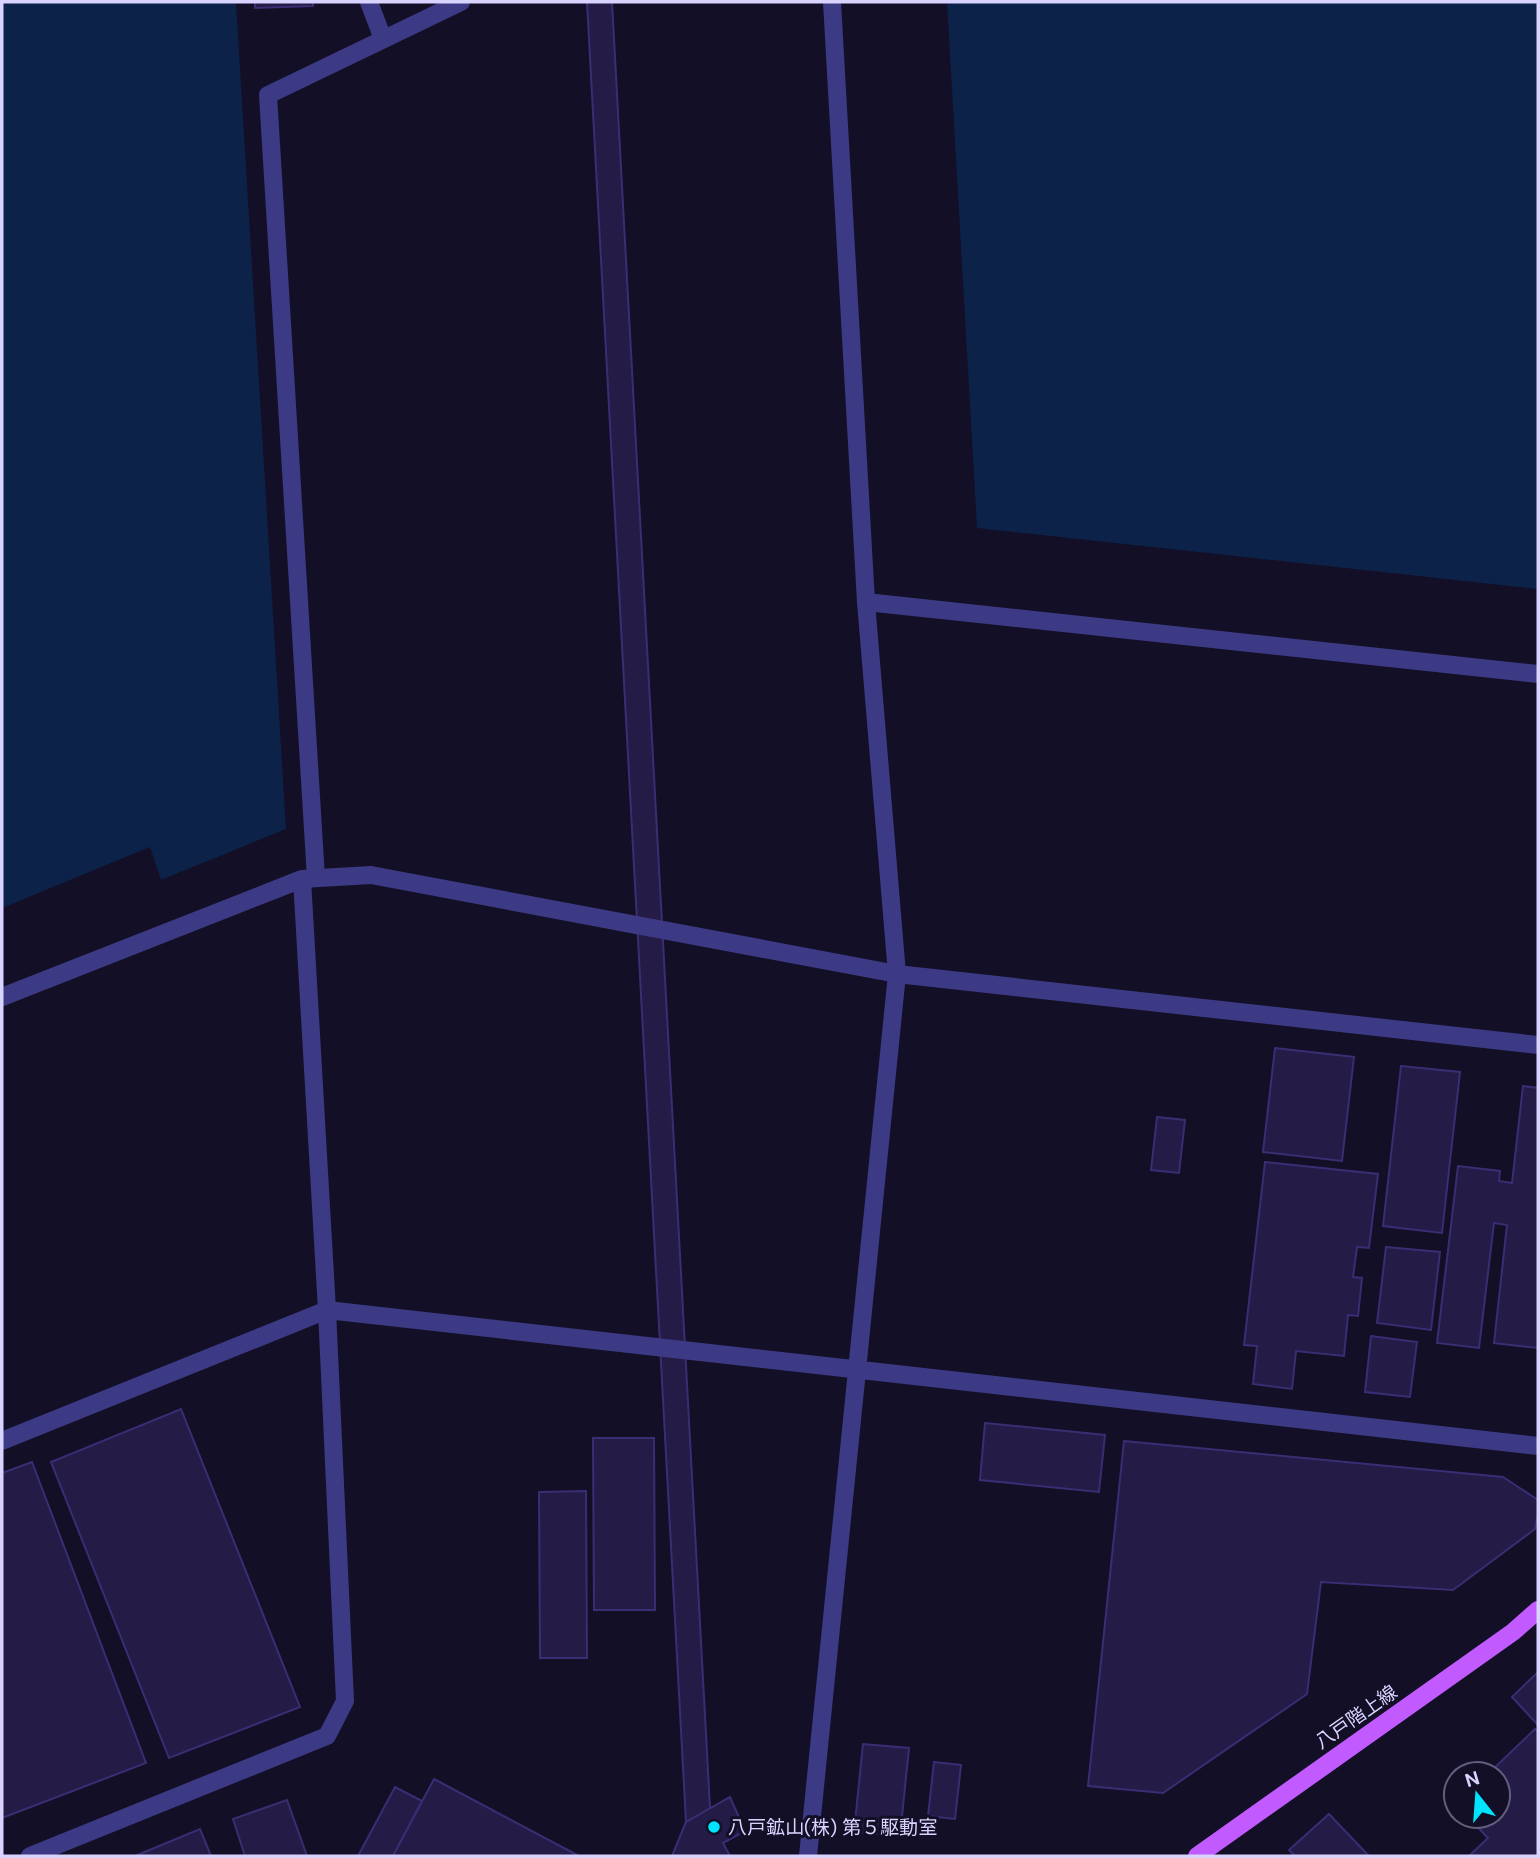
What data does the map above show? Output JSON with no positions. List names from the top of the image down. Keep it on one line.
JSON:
{"streets":{"main road":["八戸階上線"]},"places":["八戸鉱山(株) 第５駆動室"],"north":"top"}
